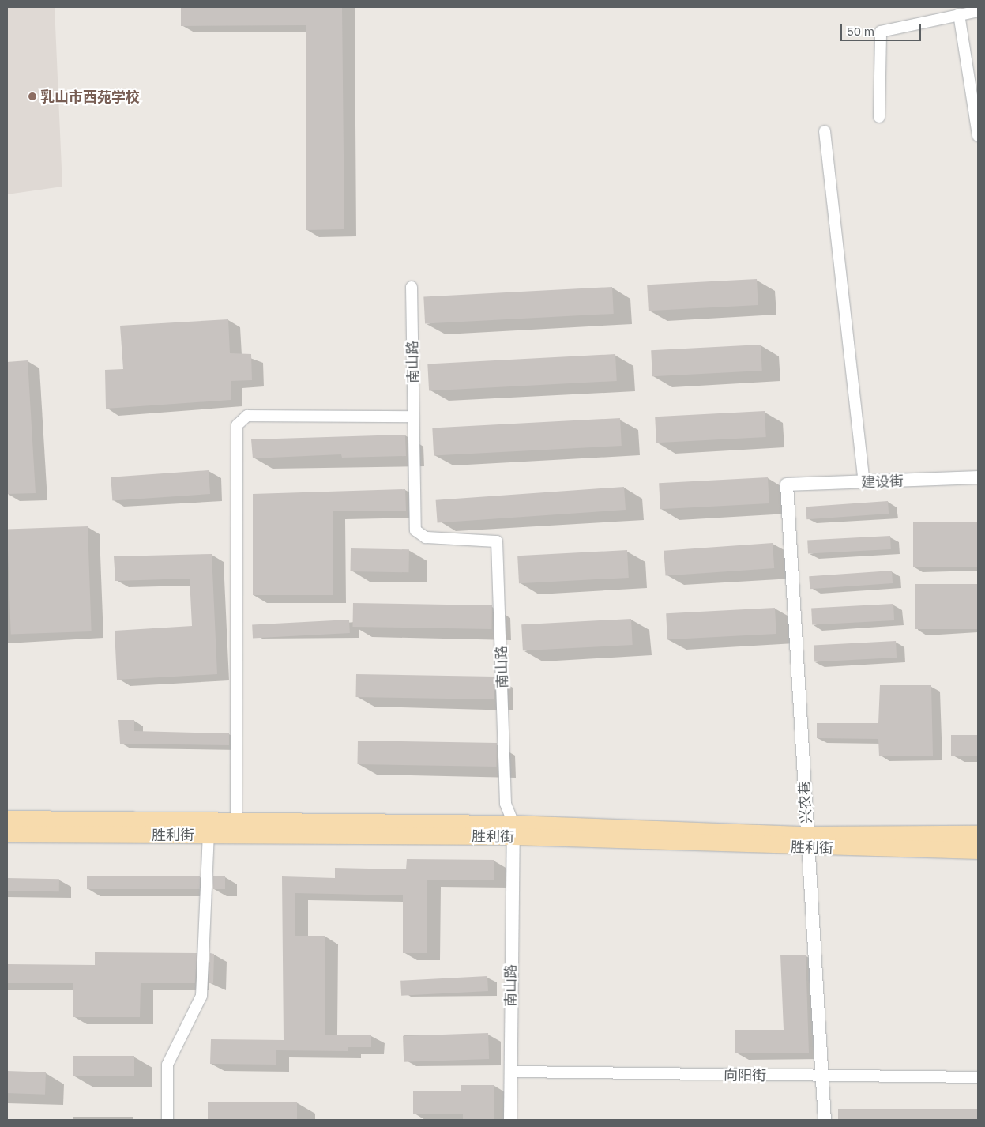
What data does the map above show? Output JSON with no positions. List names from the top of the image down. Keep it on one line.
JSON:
{"streets":{"main road":["胜利街"],"street":["南山路","建设街","兴农巷","向阳街"]},"crossings":[["南山路","胜利街"],["南山路","向阳街"],["建设街","兴农巷"],["兴农巷","胜利街"],["兴农巷","向阳街"]],"places":["乳山市西苑学校"],"scale_bar":"50 m"}
